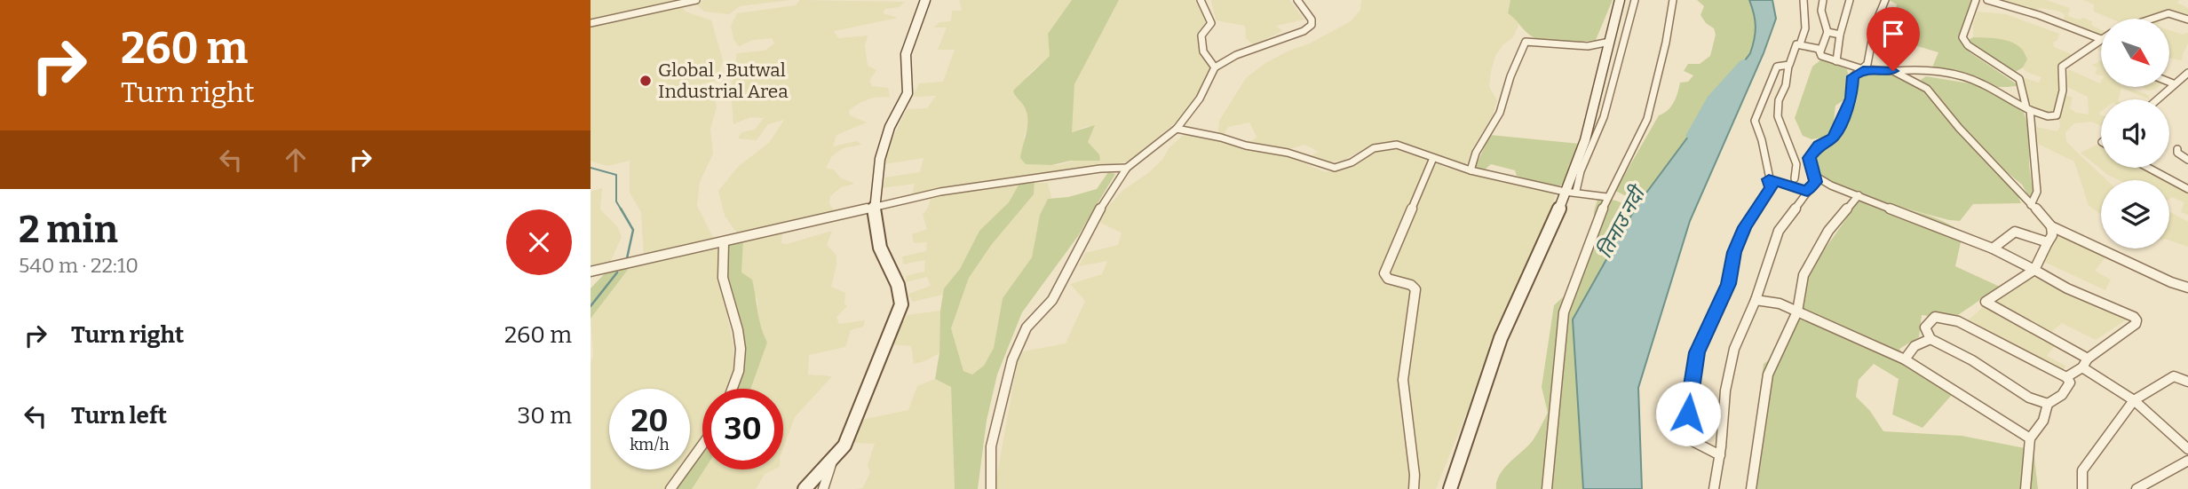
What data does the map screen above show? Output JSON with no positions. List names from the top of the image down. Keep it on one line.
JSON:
{"water":["तिनाउ नदी"],"places":["Global , Butwal Industrial Area"],"north":"bottom right","page":{"turn":["260 m","Turn right"],"heading":["2 min","540 m · 22:10"],"list":[{"name":"Turn right","value":"260 m"},{"name":"Turn left","value":"30 m"}],"speed":"20 km/h","limit":"30"}}
